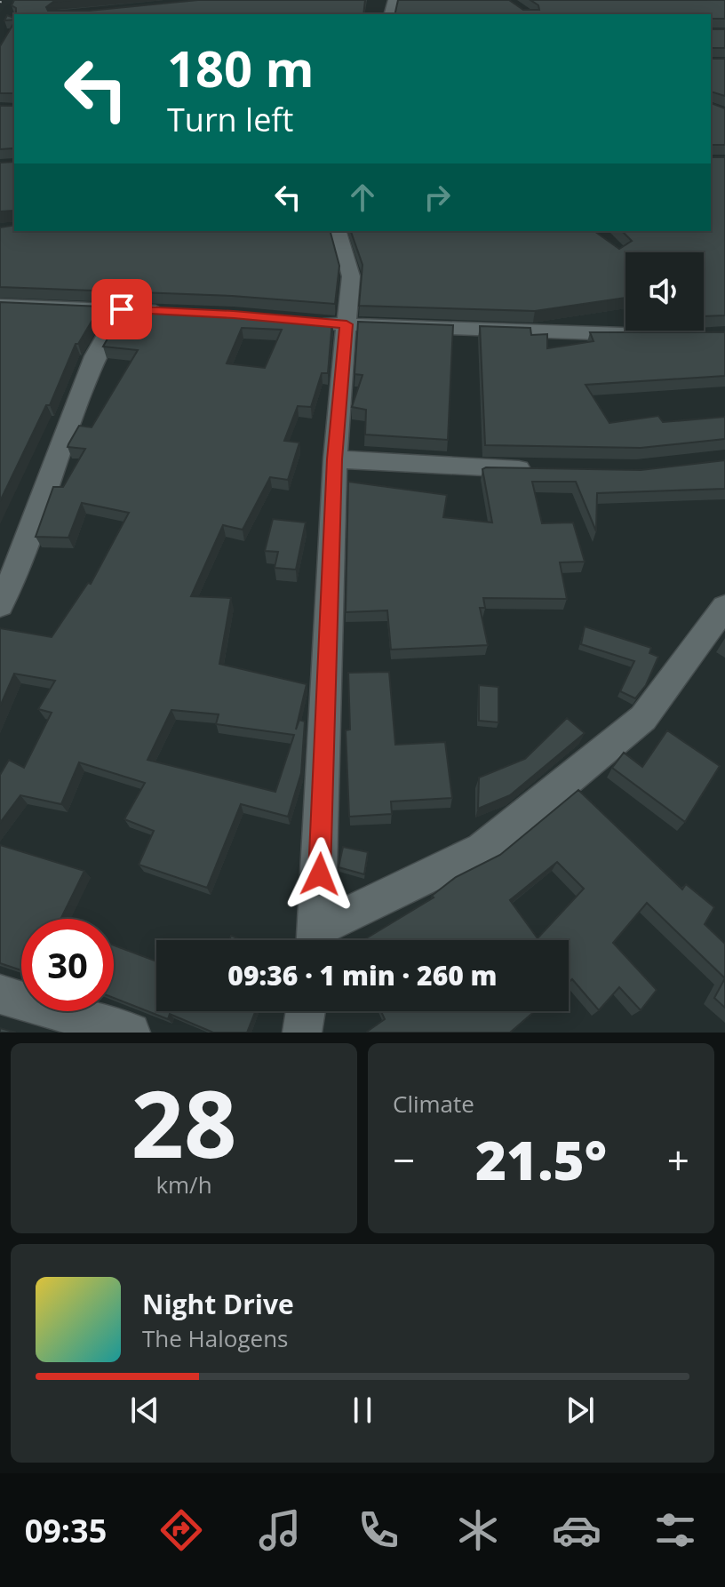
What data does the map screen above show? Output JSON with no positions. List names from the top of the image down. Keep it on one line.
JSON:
{"page":{"turn":["180 m","Turn left"],"limit":"30","trip":"09:36 · 1 min · 260 m","tile":[["28","km/h"],"Climate"],"heat":["−","21.5°","+"],"song":["Night Drive","The Halogens"],"tabs":"09:35"}}
